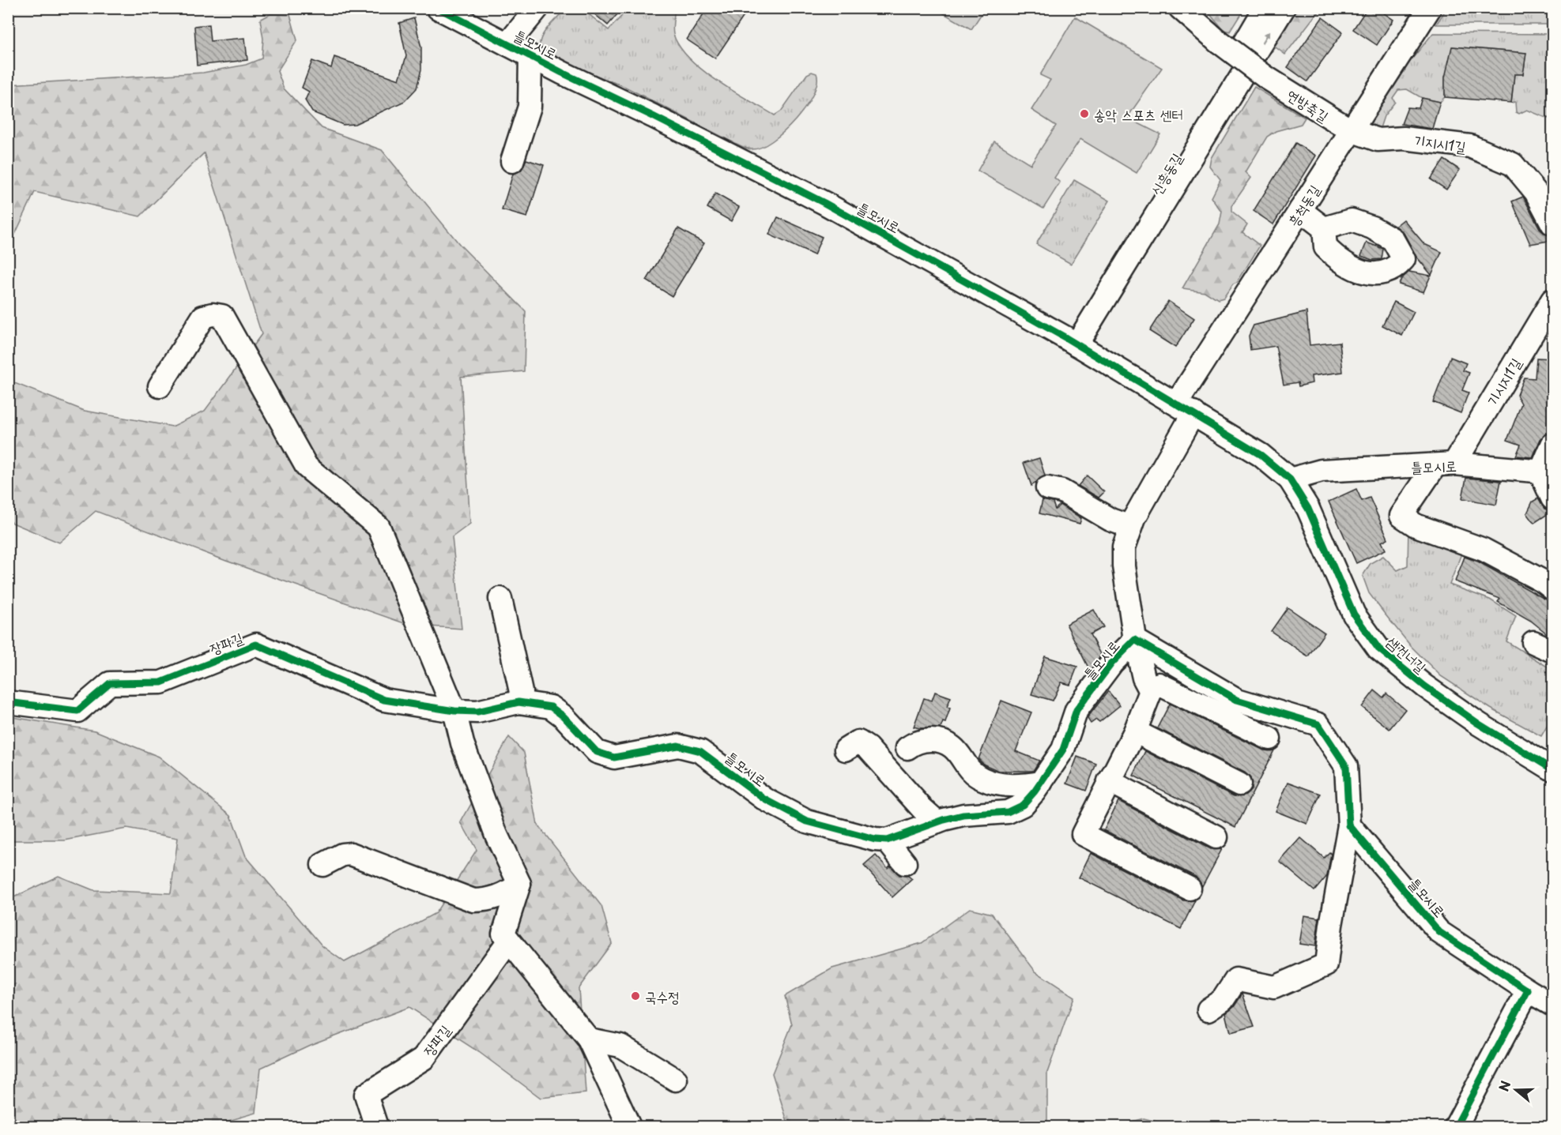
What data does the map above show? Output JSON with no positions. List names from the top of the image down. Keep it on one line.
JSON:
{"streets":{"street":["틀모시로","연방축길","기지시1길","신흥동길","흥척동길","기시지1길","장파길","샘건너길"]},"crossings":[["틀모시로","신흥동길"],["틀모시로","흥척동길"],["틀모시로","기시지1길"],["틀모시로","장파길"],["틀모시로","샘건너길"],["연방축길","기지시1길"],["연방축길","흥척동길"],["기지시1길","흥척동길"]],"places":["송악 스포츠 센터","국수정"],"north":"left"}
